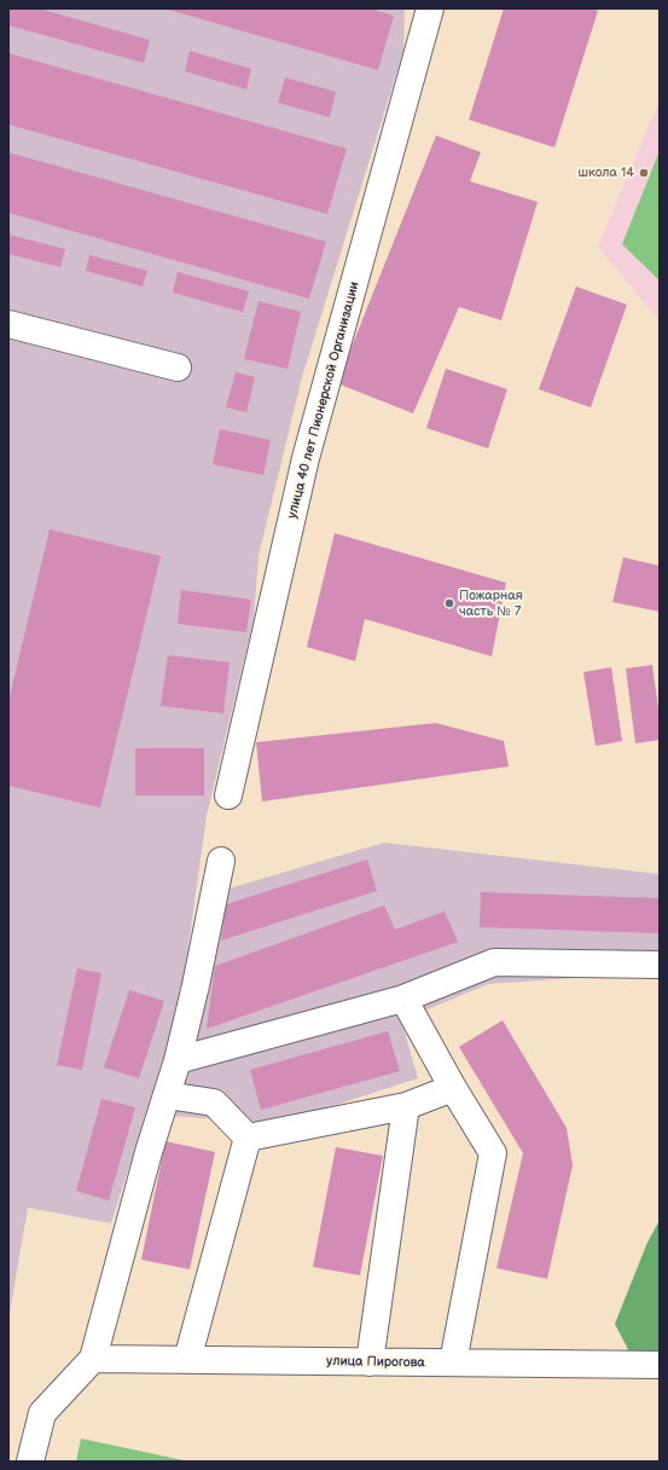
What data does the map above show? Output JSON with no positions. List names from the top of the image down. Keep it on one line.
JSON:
{"streets":{"street":["улица 40 лет Пионерской Организации","улица Пирогова"]},"places":["школа 14","Пожарная часть № 7"]}
